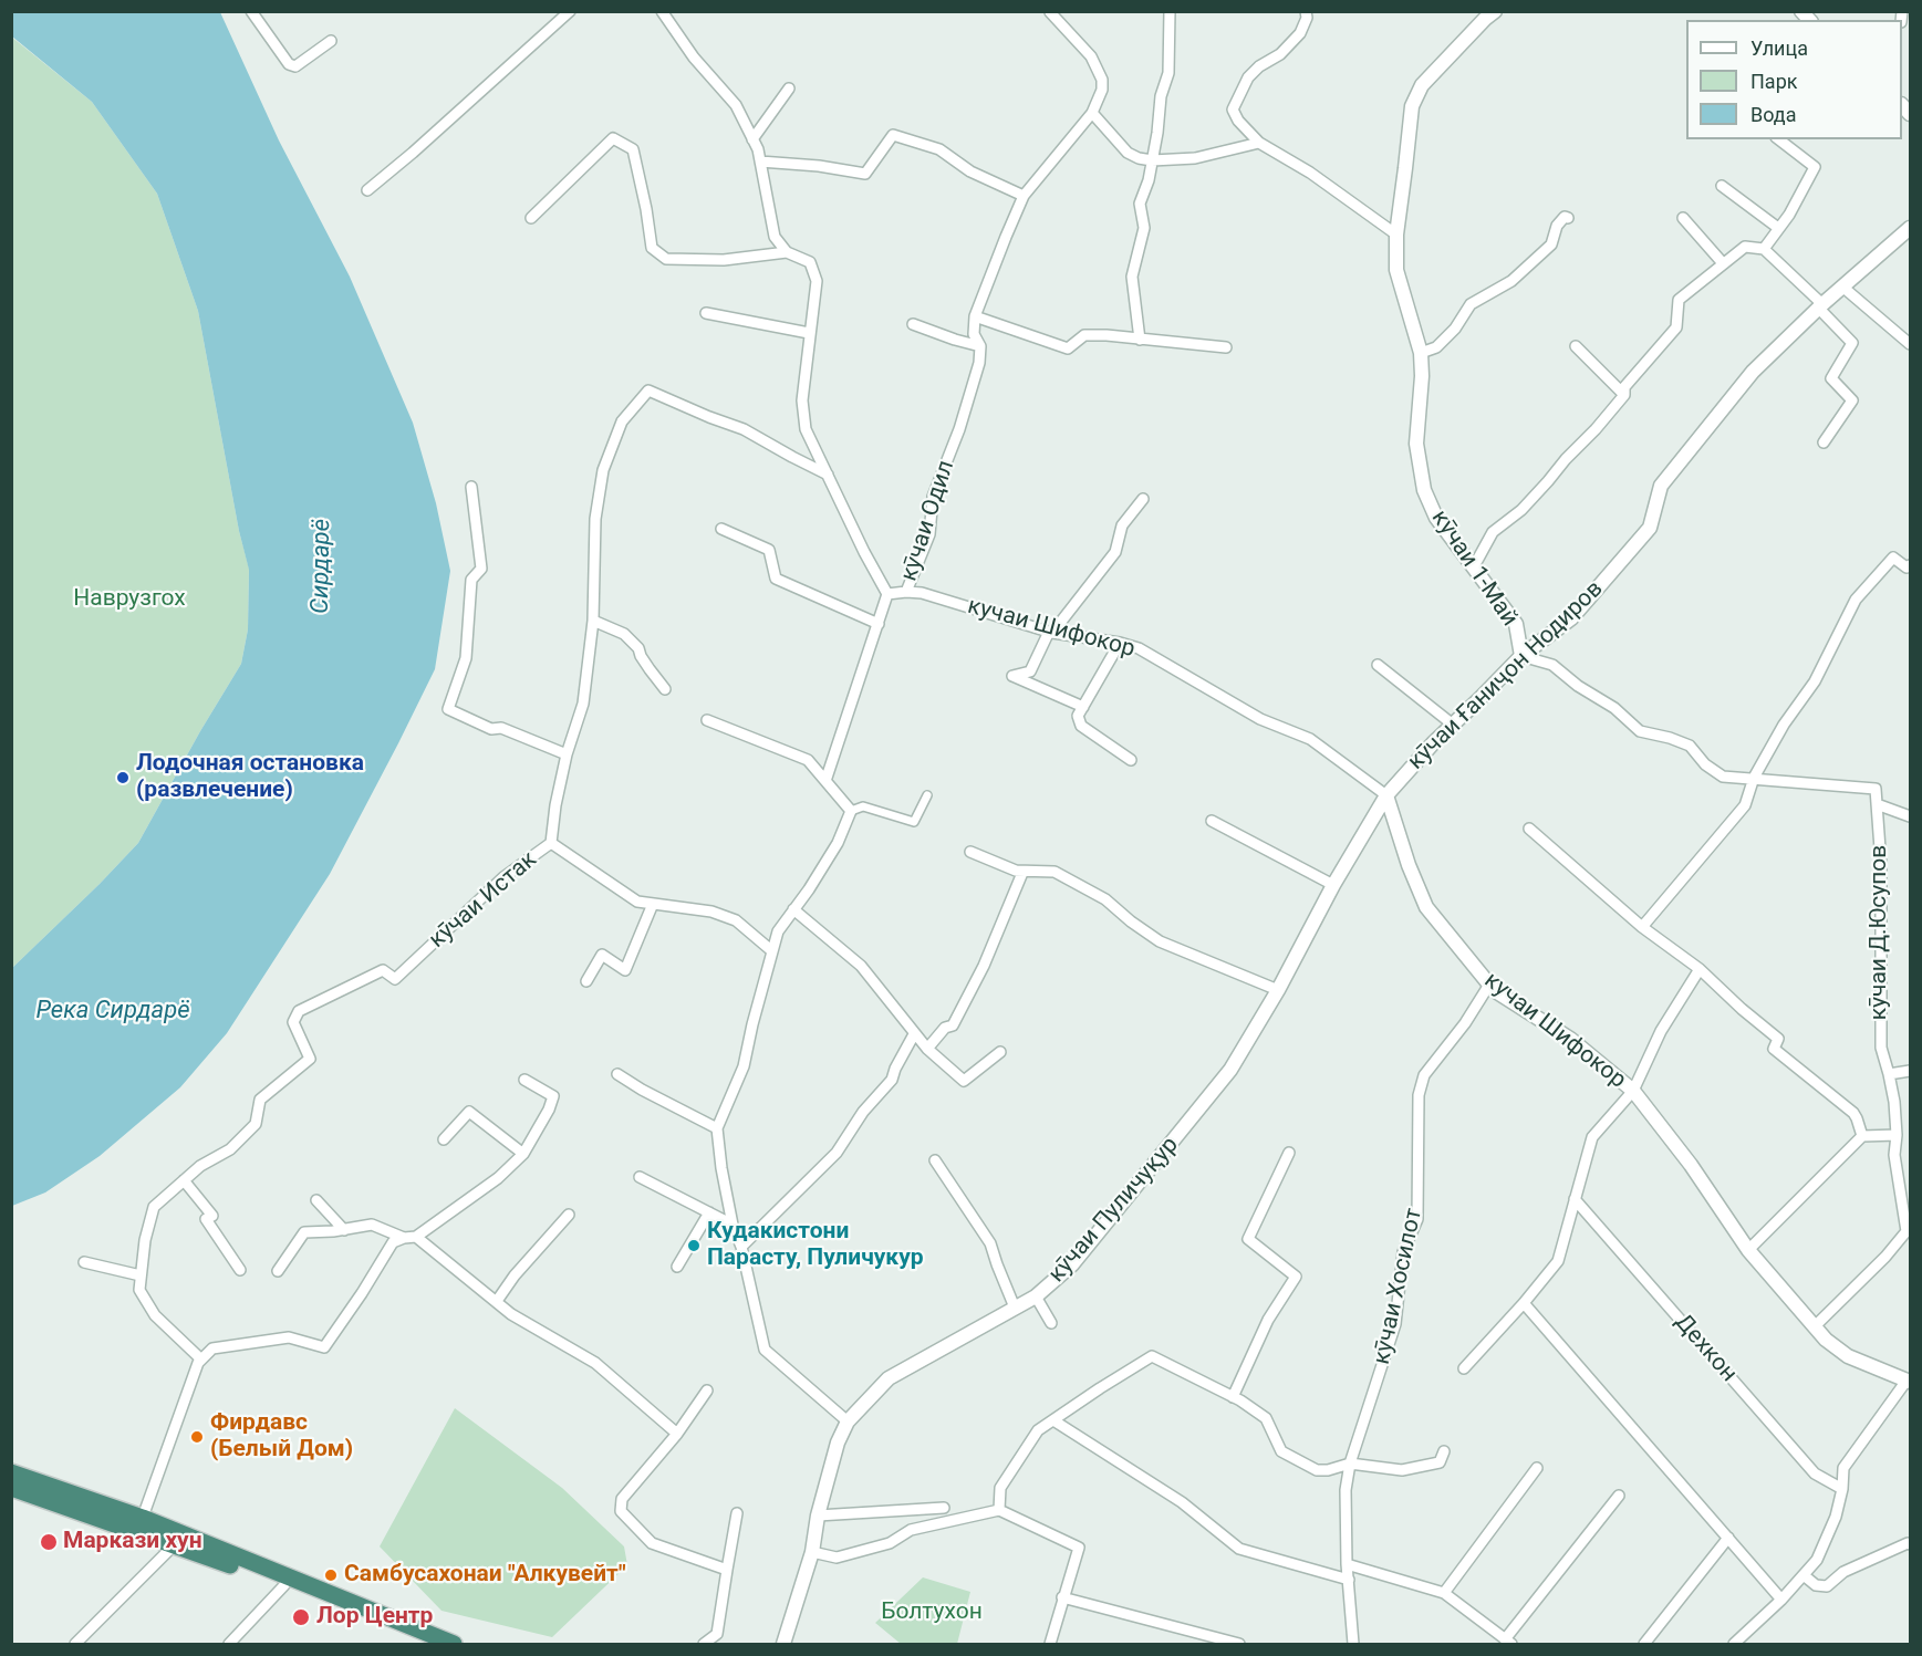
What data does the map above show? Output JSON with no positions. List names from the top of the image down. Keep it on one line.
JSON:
{"streets":{"street":["кӯчаи Одил","кӯчаи 1-Май","кучаи Шифокор","кӯчаи Ғаниҷон Нодиров","кӯчаи Истак","кӯчаи Д.Юсупов","кӯчаи Пуличуқур","кӯчаи Хосилот","Дехкон"]},"crossings":[["кӯчаи Одил","кучаи Шифокор"],["кӯчаи Одил","кӯчаи Истак"],["кӯчаи 1-Май","кӯчаи Ғаниҷон Нодиров"],["кӯчаи 1-Май","кӯчаи Д.Юсупов"],["кучаи Шифокор","кӯчаи Ғаниҷон Нодиров"],["кучаи Шифокор","кӯчаи Д.Юсупов"],["кучаи Шифокор","кӯчаи Пуличуқур"],["кучаи Шифокор","кӯчаи Хосилот"],["кӯчаи Ғаниҷон Нодиров","кӯчаи Пуличуқур"]],"water":["Сирдарё","Река Сирдарё"],"parks":["Наврузгох","Болтухон"],"places":["Лодочная остановка (развлечение)","Кудакистони Парасту, Пуличукур","Фирдавс (Белый Дом)","Маркази хун","Самбусахонаи \"Алкувейт\"","Лор Центр"],"legend":["Улица","Парк","Вода"]}
